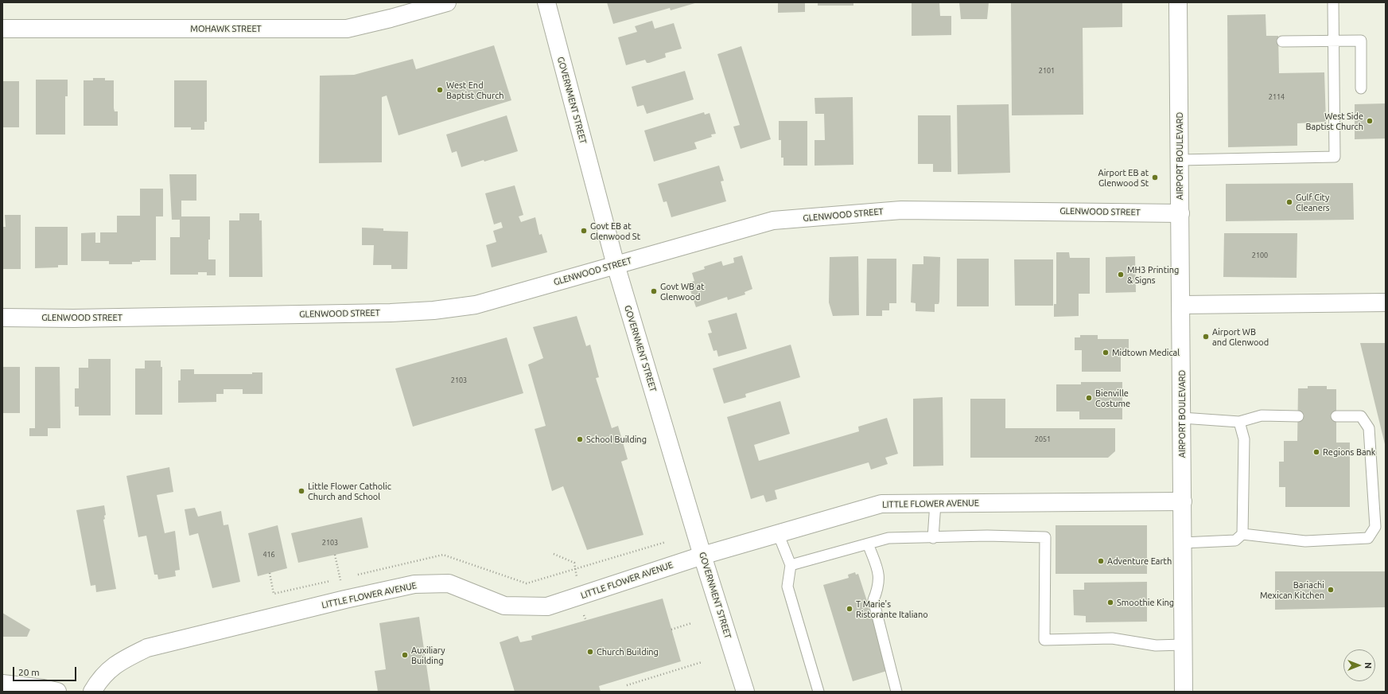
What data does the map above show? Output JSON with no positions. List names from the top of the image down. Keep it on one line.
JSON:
{"streets":{"street":["MOHAWK STREET","GOVERNMENT STREET","AIRPORT BOULEVARD","GLENWOOD STREET","LITTLE FLOWER AVENUE"]},"crossings":[["GOVERNMENT STREET","GLENWOOD STREET"],["GOVERNMENT STREET","LITTLE FLOWER AVENUE"],["AIRPORT BOULEVARD","GLENWOOD STREET"],["AIRPORT BOULEVARD","LITTLE FLOWER AVENUE"]],"places":["West End Baptist Church","West Side Baptist Church","Airport EB at Glenwood St","Gulf City Cleaners","Govt EB at Glenwood St","MH3 Printing & Signs","Govt WB at Glenwood","Airport WB and Glenwood","Midtown Medical","Bienville Costume","School Building","Regions Bank","Little Flower Catholic Church and School","Adventure Earth","Bariachi Mexican Kitchen","Smoothie King","T Marie's Ristorante Italiano","Church Building","Auxiliary Building"],"house_numbers":["2101","2114","2100","2103","2051","2103","416"],"scale_bar":"20 m","north":"right"}
